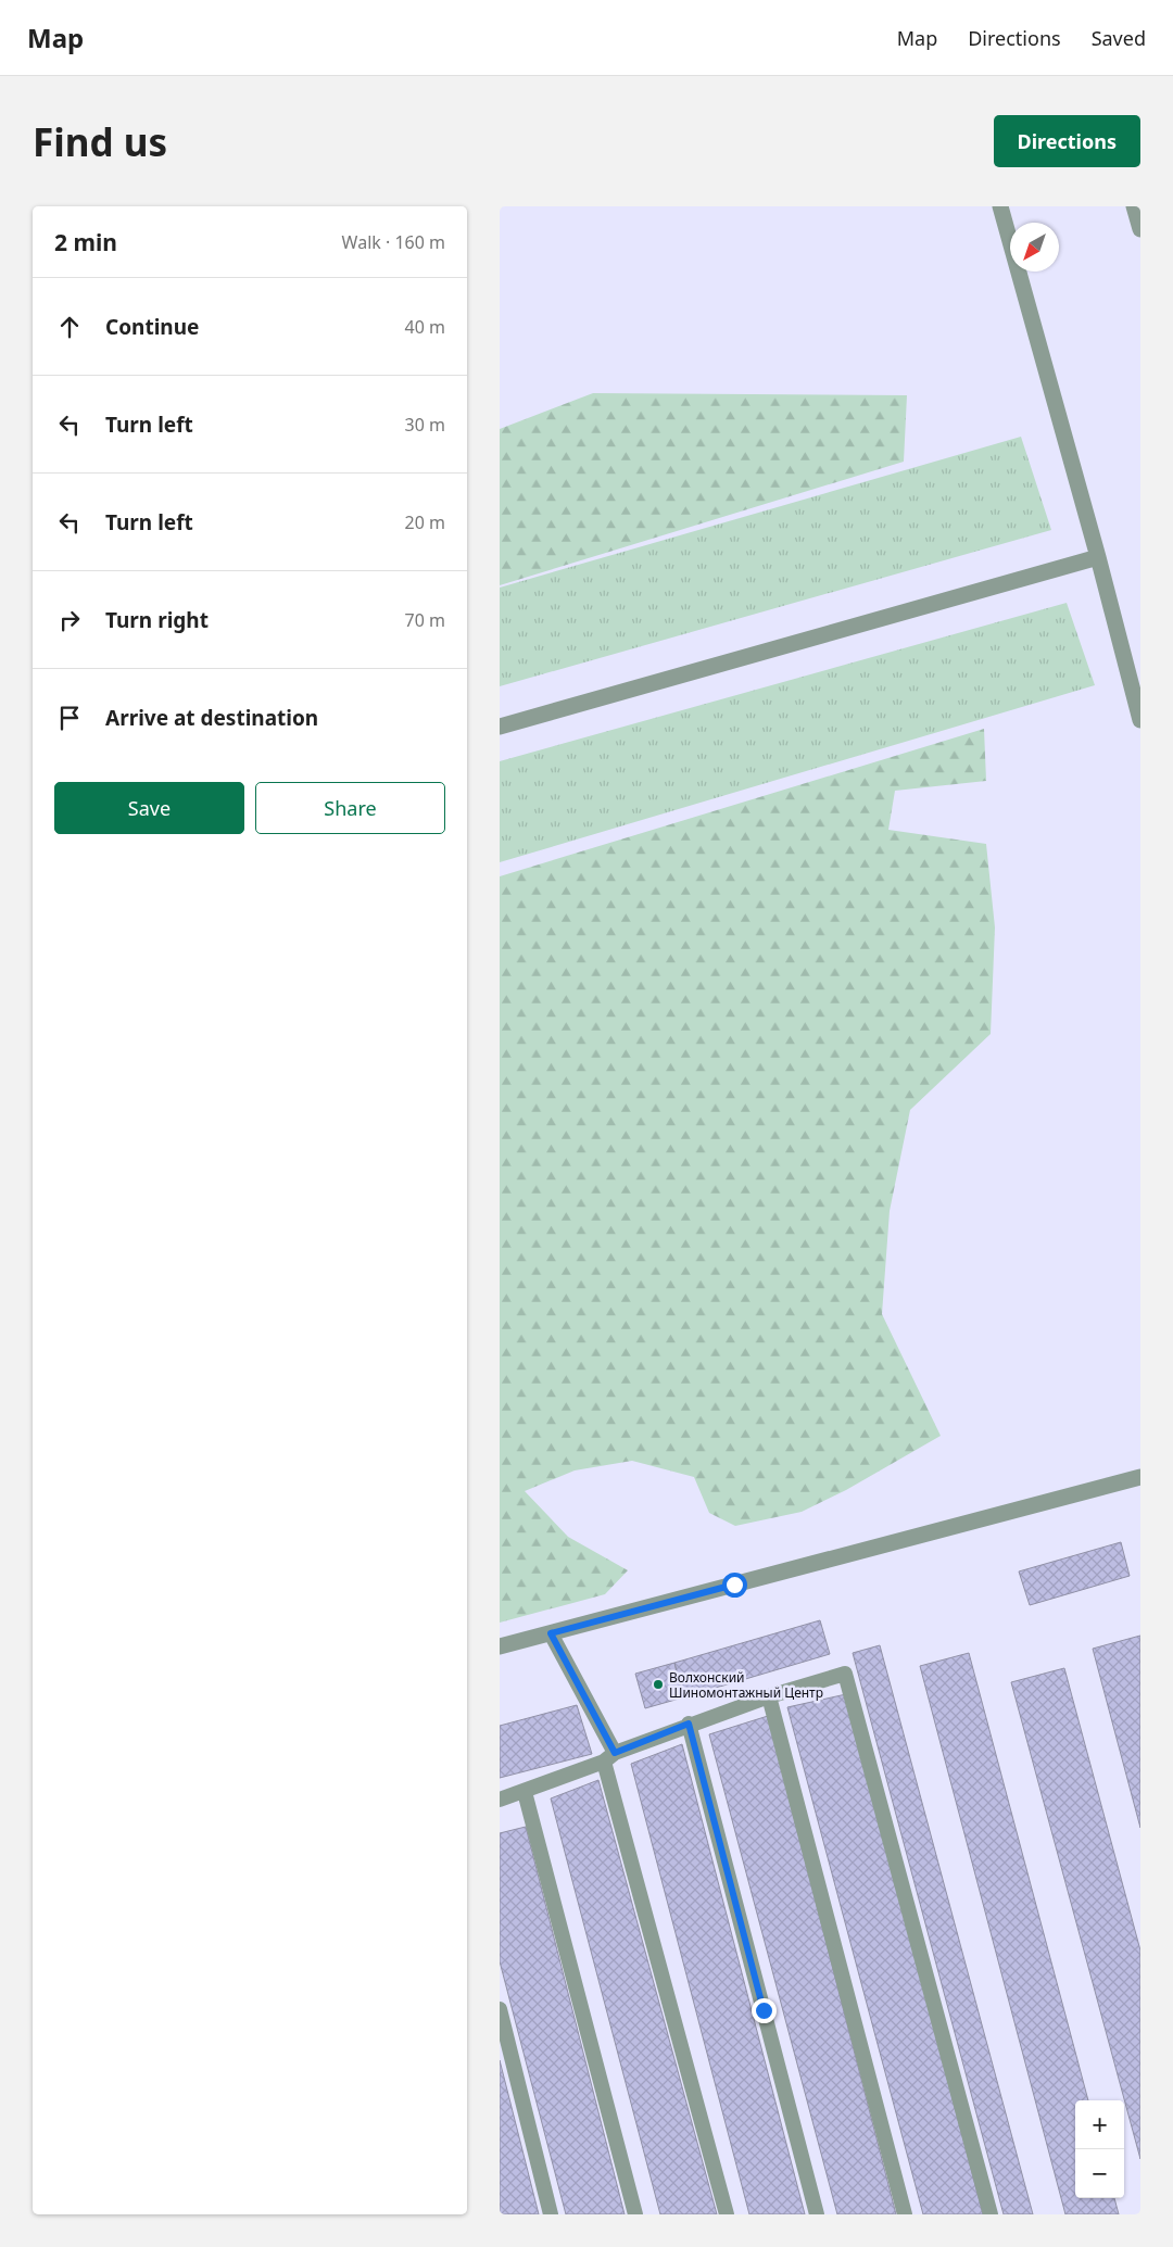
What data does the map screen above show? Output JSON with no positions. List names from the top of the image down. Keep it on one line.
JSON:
{"places":["Волхонский Шиномонтажный Центр"],"north":"bottom left","page":{"header":"Map","nav":["Map","Directions","Saved"],"buttons":["Directions",["Save","Share"]],"title":"Find us","heading":["2 min","Walk · 160 m"],"list":[["Continue","40 m"],["Turn left","30 m"],["Turn left","20 m"],["Turn right","70 m"],"Arrive at destination"],"map_buttons":["+","−"]}}
